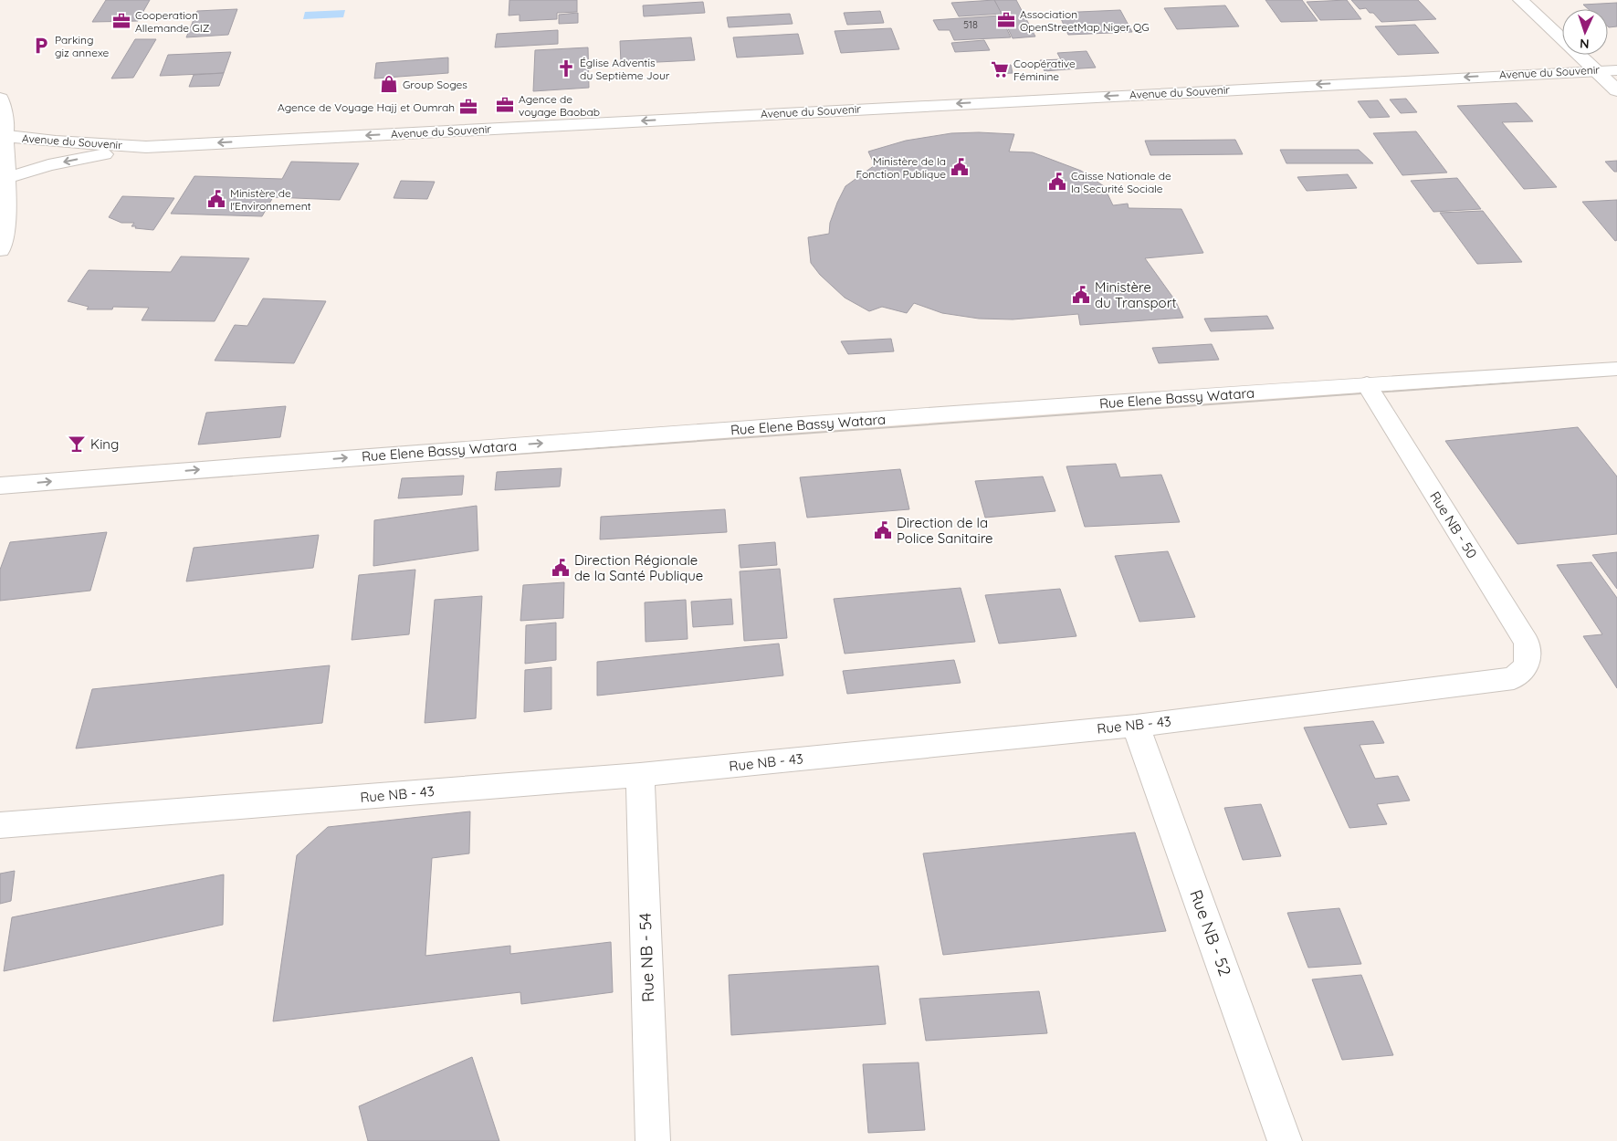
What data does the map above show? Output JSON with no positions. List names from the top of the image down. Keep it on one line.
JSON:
{"streets":{"main road":["Avenue du Souvenir","Rue Elene Bassy Watara","Rue NB - 50","Rue NB - 43","Rue NB - 52","Rue NB - 54"]},"crossings":[["Rue Elene Bassy Watara","Rue NB - 50"],["Rue NB - 50","Rue NB - 43"],["Rue NB - 43","Rue NB - 52"],["Rue NB - 43","Rue NB - 54"]],"one_way":["Avenue du Souvenir","Rue Elene Bassy Watara"],"places":{"office":["Association OpenStreetMap Niger QG","Cooperation Allemande GIZ","Agence de voyage Baobab","Agence de Voyage Hajj et Oumrah"],"parking":["Parking giz annexe"],"church":["Église Adventis du Septième Jour"],"supermarket":["Coopérative Féminine"],"shop":["Group Soges"],"public building":["Ministère de la Fonction Publique","Caisse Nationale de la Securité Sociale","Ministère de l'Environnement","Ministère du Transport","Direction de la Police Sanitaire","Direction Régionale de la Santé Publique"],"bar":["King"]},"house_numbers":["518"],"north":"bottom"}
